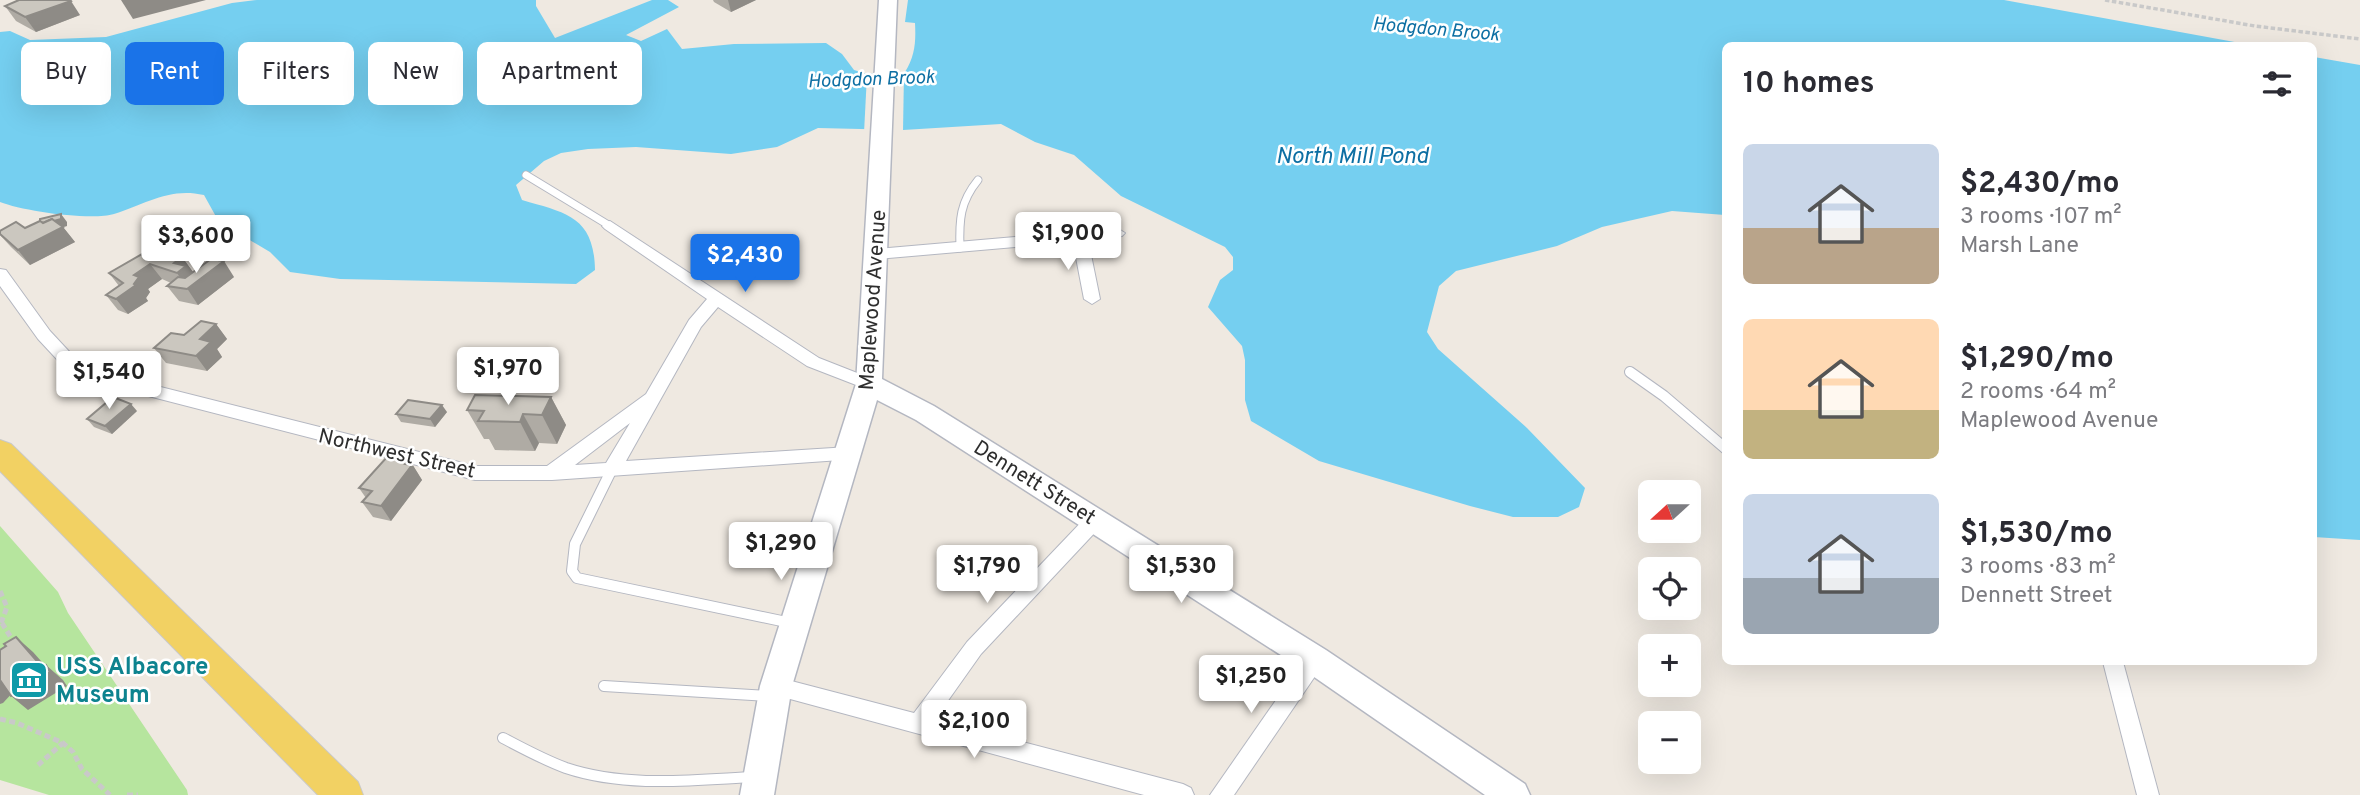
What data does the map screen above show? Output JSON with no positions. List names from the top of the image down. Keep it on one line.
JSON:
{"streets":{"street":["Maplewood Avenue","Northwest Street","Dennett Street"]},"crossings":[["Maplewood Avenue","Northwest Street"],["Maplewood Avenue","Dennett Street"]],"water":["Hodgdon Brook","North Mill Pond"],"places":{"museum":["USS Albacore Museum"]},"north":"left","page":{"chip":["Buy","Rent","Filters","New","Apartment"],"heading":"10 homes","list":[{"name":"$2,430/mo","note":"3 rooms · 107 m² · Marsh Lane"},{"name":"$1,290/mo","note":"2 rooms · 64 m² · Maplewood Avenue"},{"name":"$1,530/mo","note":"3 rooms · 83 m² · Dennett Street"}],"price":["$1,900","$3,600","$2,430","$1,970","$1,540","$1,290","$1,790","$1,530","$1,250","$2,100"],"map_buttons":["+","−"]}}
